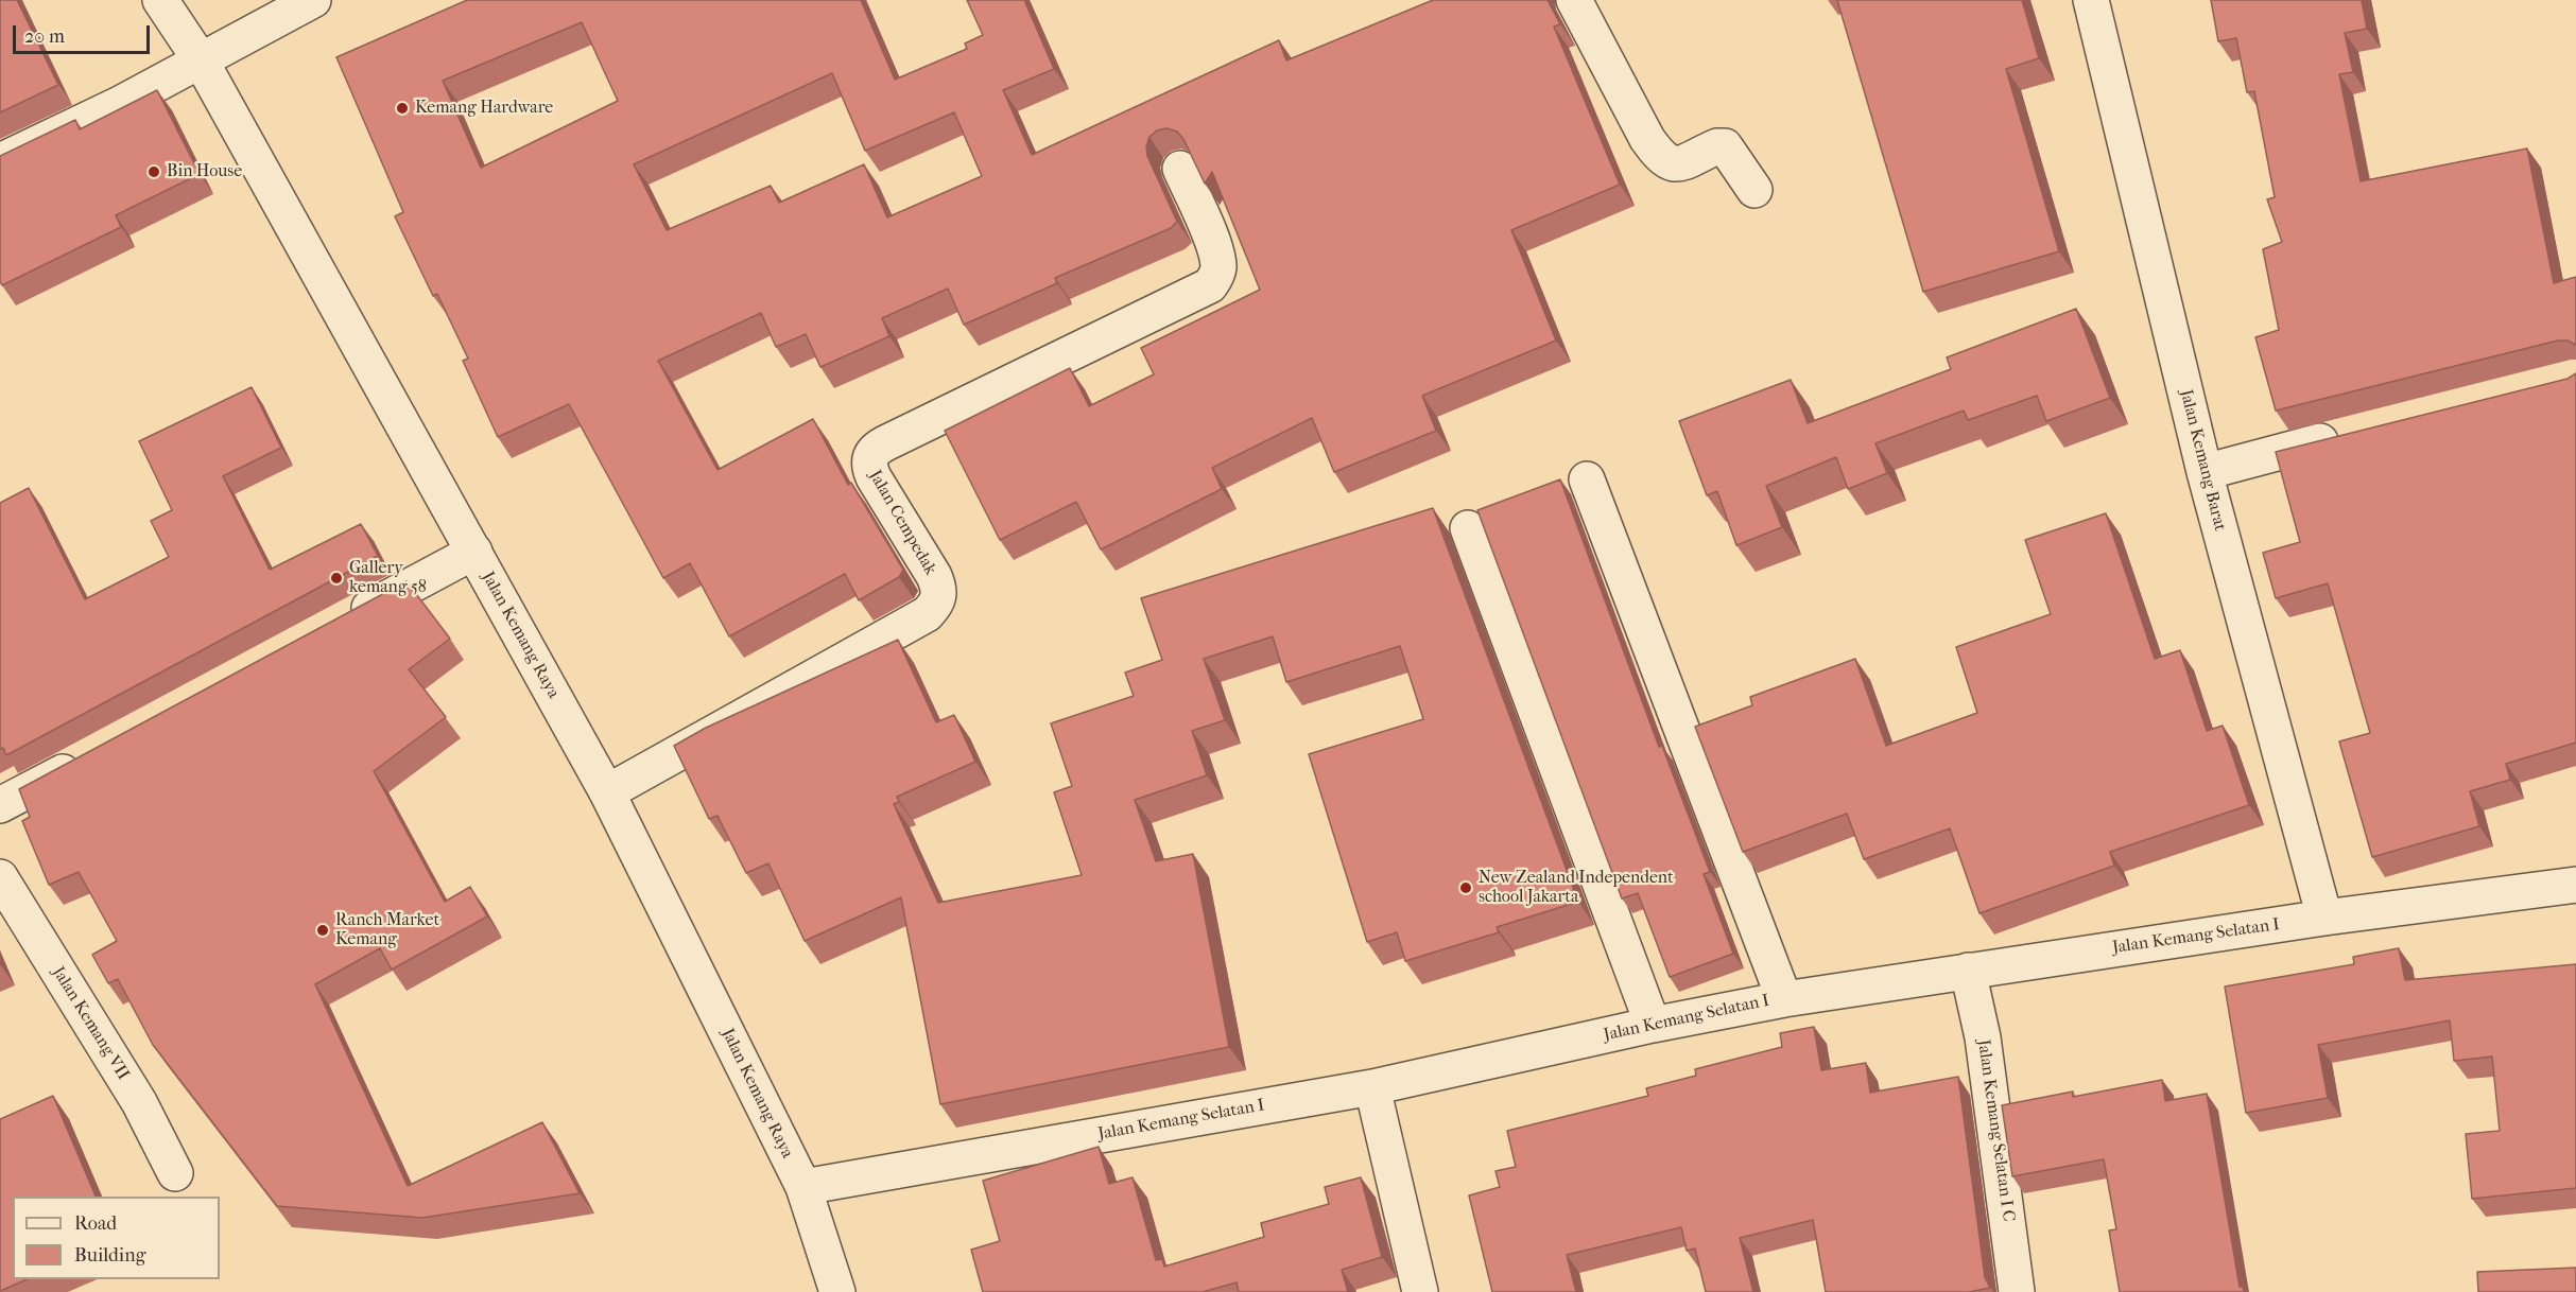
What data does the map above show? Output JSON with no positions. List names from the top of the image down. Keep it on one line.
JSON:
{"streets":{"street":["Jalan Kemang Barat","Jalan Cempedak","Jalan Kemang Raya","Jalan Kemang Selatan I","Jalan Kemang VII","Jalan Kemang Selatan I C"]},"crossings":[["Jalan Kemang Barat","Jalan Kemang Selatan I"],["Jalan Cempedak","Jalan Kemang Raya"],["Jalan Kemang Raya","Jalan Kemang Selatan I"],["Jalan Kemang Selatan I","Jalan Kemang Selatan I C"]],"places":["Kemang Hardware","Bin House","Gallery kemang 58","New Zealand Independent school Jakarta","Ranch Market Kemang"],"legend":["Road","Building"],"scale_bar":"20 m"}
